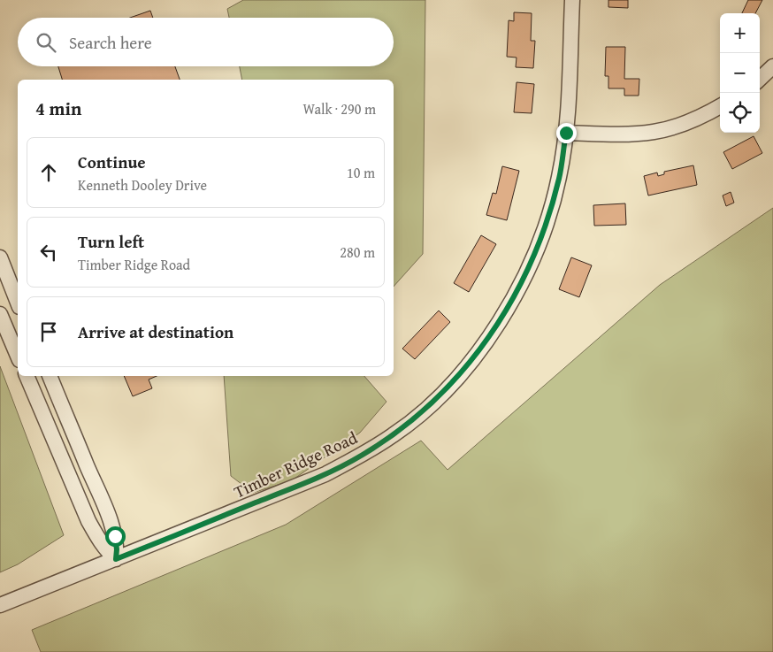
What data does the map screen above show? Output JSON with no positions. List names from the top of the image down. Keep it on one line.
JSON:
{"streets":{"street":["Timber Ridge Road"]},"page":{"map_buttons":["+","−"],"search":"Search here","heading":["4 min","Walk · 290 m"],"list":[["Continue","Kenneth Dooley Drive","10 m"],["Turn left","Timber Ridge Road","280 m"],"Arrive at destination"]}}
